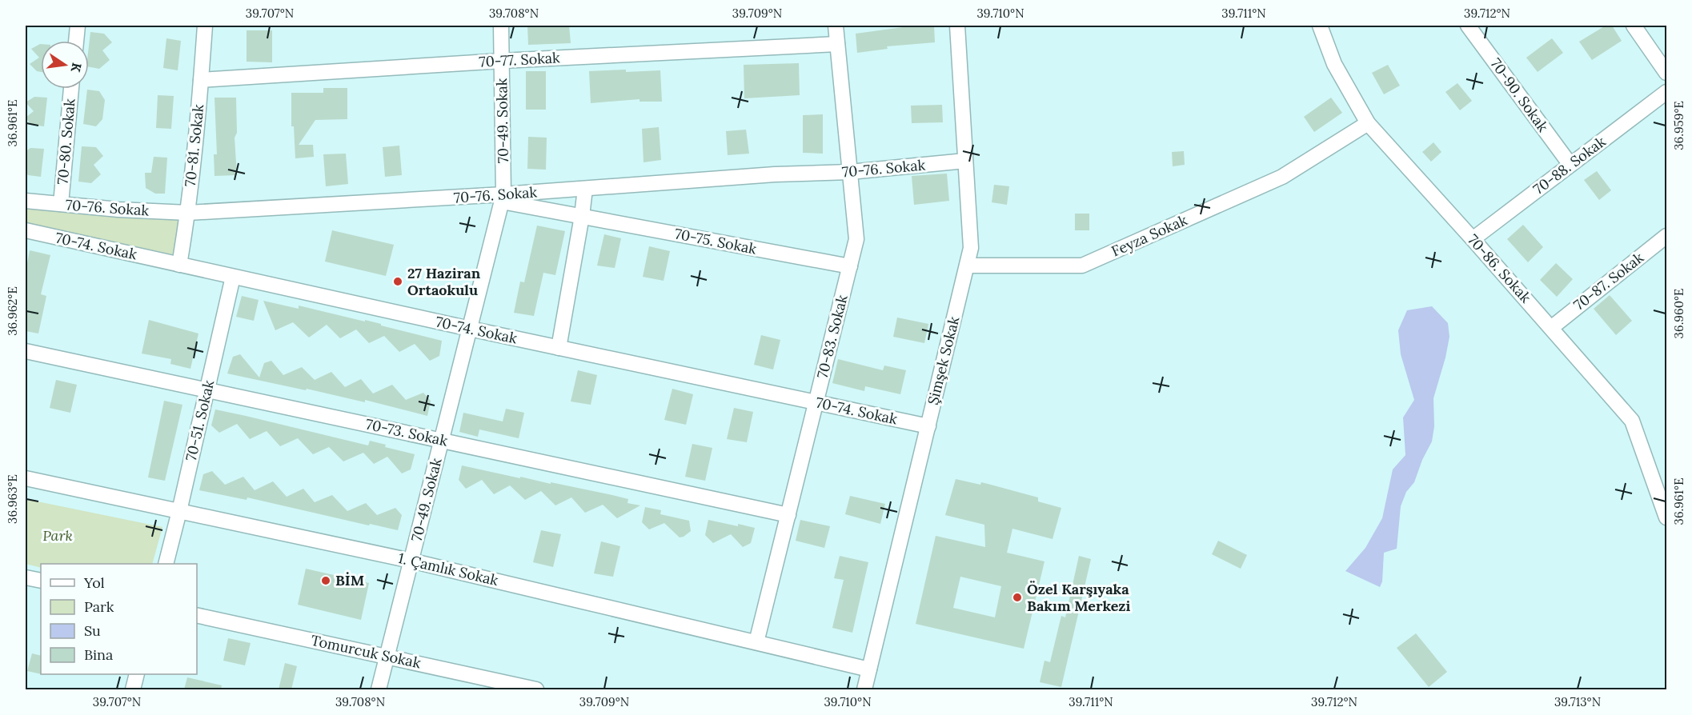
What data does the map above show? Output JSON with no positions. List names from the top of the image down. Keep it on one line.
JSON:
{"streets":{"street":["70-77. Sokak","70-90. Sokak","70-49. Sokak","70-80. Sokak","70-81. Sokak","70-88. Sokak","70-76. Sokak","Feyza Sokak","70-75. Sokak","70-74. Sokak","70-86. Sokak","70-87. Sokak","70-83. Sokak","Şimşek Sokak","70-51. Sokak","70-73. Sokak","1. Çamlık Sokak","Tomurcuk Sokak"]},"crossings":[["70-77. Sokak","70-49. Sokak"],["70-77. Sokak","70-81. Sokak"],["70-77. Sokak","70-83. Sokak"],["70-90. Sokak","70-88. Sokak"],["70-49. Sokak","70-76. Sokak"],["70-49. Sokak","70-75. Sokak"],["70-49. Sokak","70-74. Sokak"],["70-49. Sokak","70-73. Sokak"],["70-49. Sokak","1. Çamlık Sokak"],["70-49. Sokak","Tomurcuk Sokak"],["70-80. Sokak","70-76. Sokak"],["70-81. Sokak","70-76. Sokak"],["70-81. Sokak","70-74. Sokak"],["70-88. Sokak","70-86. Sokak"],["70-76. Sokak","70-75. Sokak"],["70-76. Sokak","70-83. Sokak"],["70-76. Sokak","Şimşek Sokak"],["Feyza Sokak","70-86. Sokak"],["Feyza Sokak","Şimşek Sokak"],["70-75. Sokak","70-83. Sokak"],["70-74. Sokak","70-83. Sokak"],["70-74. Sokak","Şimşek Sokak"],["70-74. Sokak","70-51. Sokak"],["70-86. Sokak","70-87. Sokak"],["70-83. Sokak","70-73. Sokak"],["70-83. Sokak","1. Çamlık Sokak"],["Şimşek Sokak","1. Çamlık Sokak"],["70-51. Sokak","70-73. Sokak"],["70-51. Sokak","1. Çamlık Sokak"]],"parks":["Park"],"places":["27 Haziran Ortaokulu","BİM","Özel Karşıyaka Bakım Merkezi"],"legend":["Yol","Park","Su","Bina"],"north":"right","coordinates":["39.707°N","39.708°N","39.709°N","39.710°N","39.711°N","39.712°N","36.961°E","36.959°E","36.962°E","36.960°E","36.963°E","39.713°N"]}
